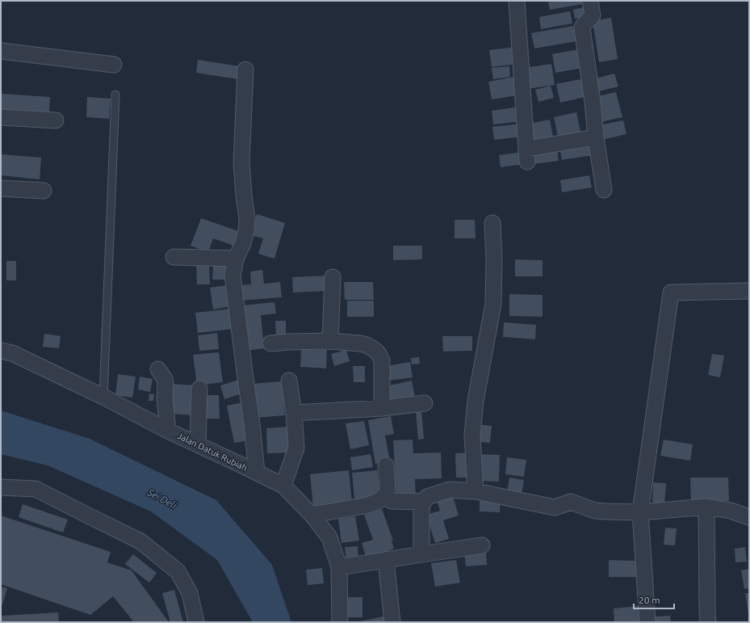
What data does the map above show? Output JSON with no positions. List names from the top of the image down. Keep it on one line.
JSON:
{"streets":{"street":["Jalan Datuk Rubiah"]},"water":["Sei Deli"],"scale_bar":"20 m"}
